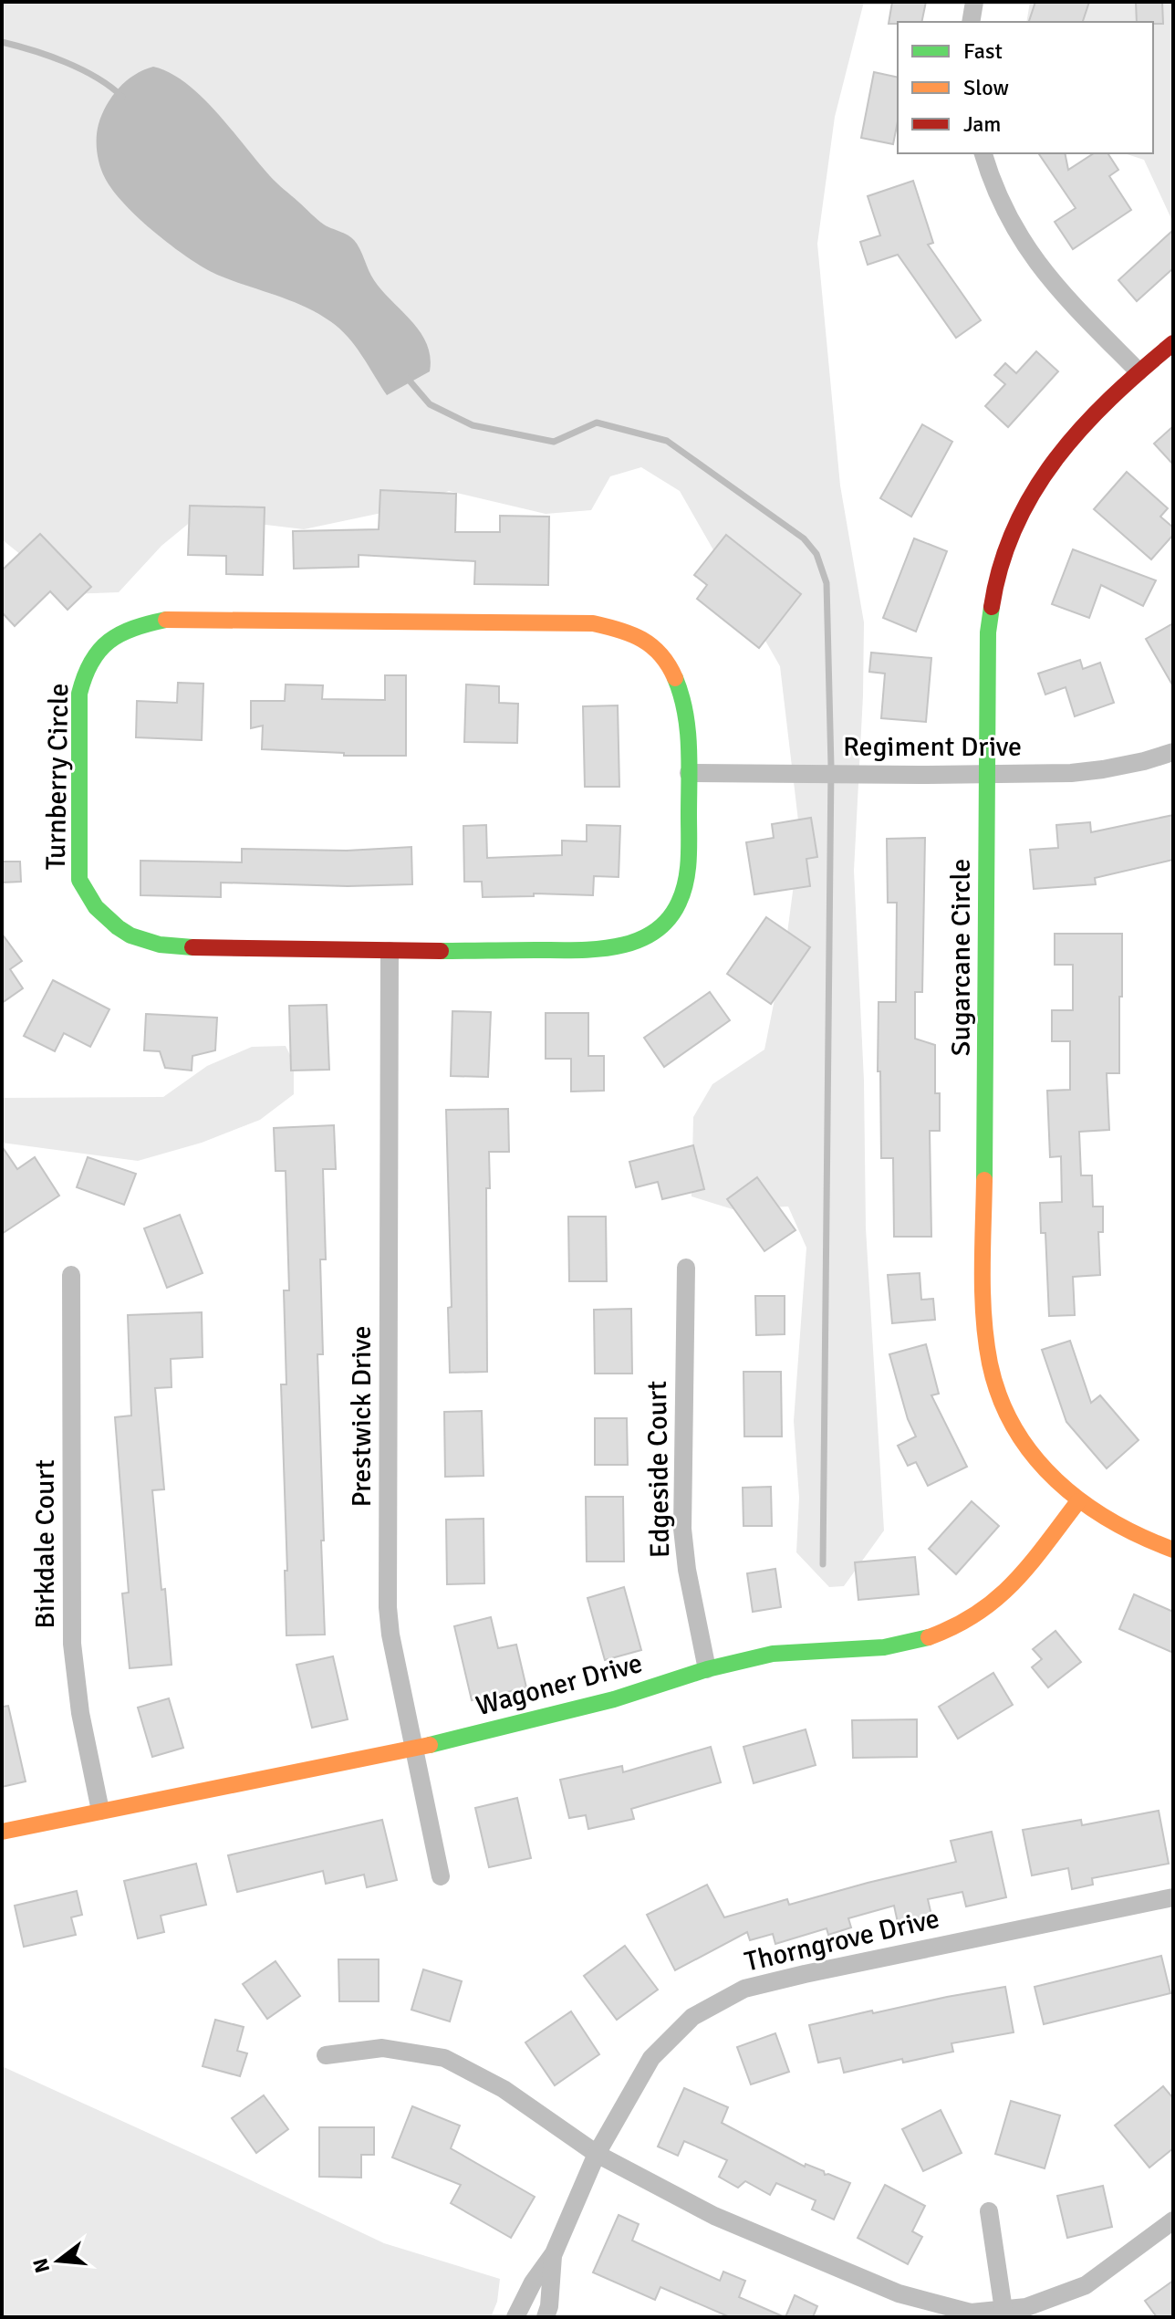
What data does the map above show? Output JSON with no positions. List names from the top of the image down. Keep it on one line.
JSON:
{"streets":{"street":["Regiment Drive","Turnberry Circle","Sugarcane Circle","Prestwick Drive","Edgeside Court","Birkdale Court","Wagoner Drive","Thorngrove Drive"]},"crossings":[["Regiment Drive","Turnberry Circle"],["Regiment Drive","Sugarcane Circle"],["Turnberry Circle","Prestwick Drive"],["Sugarcane Circle","Wagoner Drive"],["Prestwick Drive","Wagoner Drive"],["Edgeside Court","Wagoner Drive"],["Birkdale Court","Wagoner Drive"]],"legend":["Fast","Slow","Jam"],"north":"left"}
